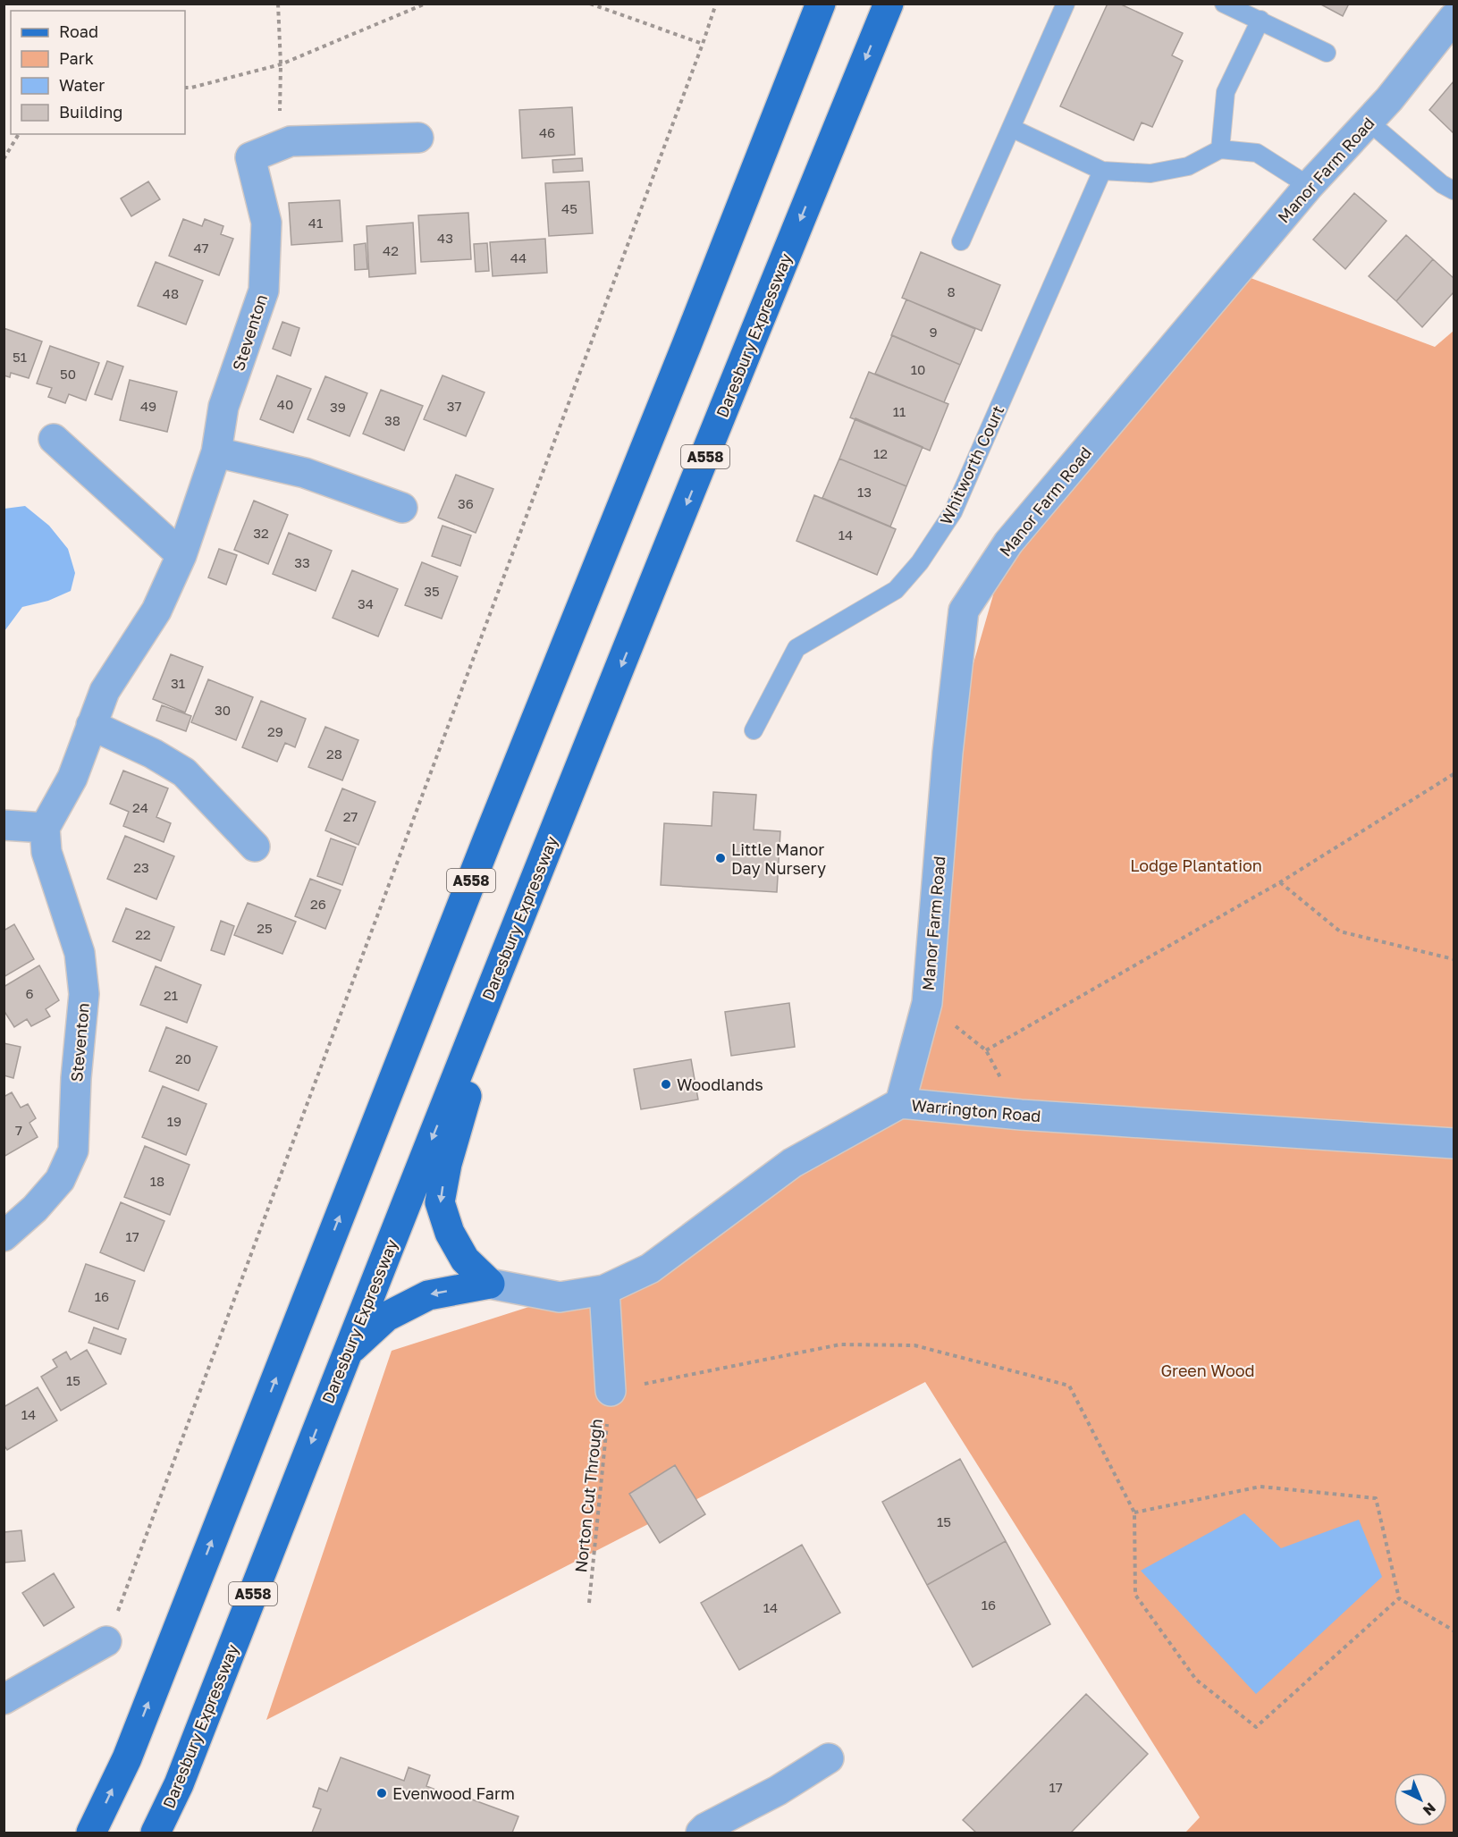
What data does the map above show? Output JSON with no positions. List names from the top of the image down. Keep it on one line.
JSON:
{"streets":{"main road":["Daresbury Expressway","A558"],"street":["Manor Farm Road","Steventon","Warrington Road"],"lane":["Whitworth Court"],"path":["Norton Cut Through"]},"crossings":[["Manor Farm Road","Warrington Road"]],"parks":["Lodge Plantation","Green Wood"],"places":["Little Manor Day Nursery","Woodlands","Evenwood Farm"],"house_numbers":["46","45","41","43","47","42","44","8","48","9","51","10","50","40","49","37","39","11","38","12","13","36","32","14","33","35","34","31","30","29","28","24","27","23","26","25","22","6","21","20","19","7","18","17","16","15","14","15","16","14","17"],"legend":["Road","Park","Water","Building"],"north":"bottom right"}
